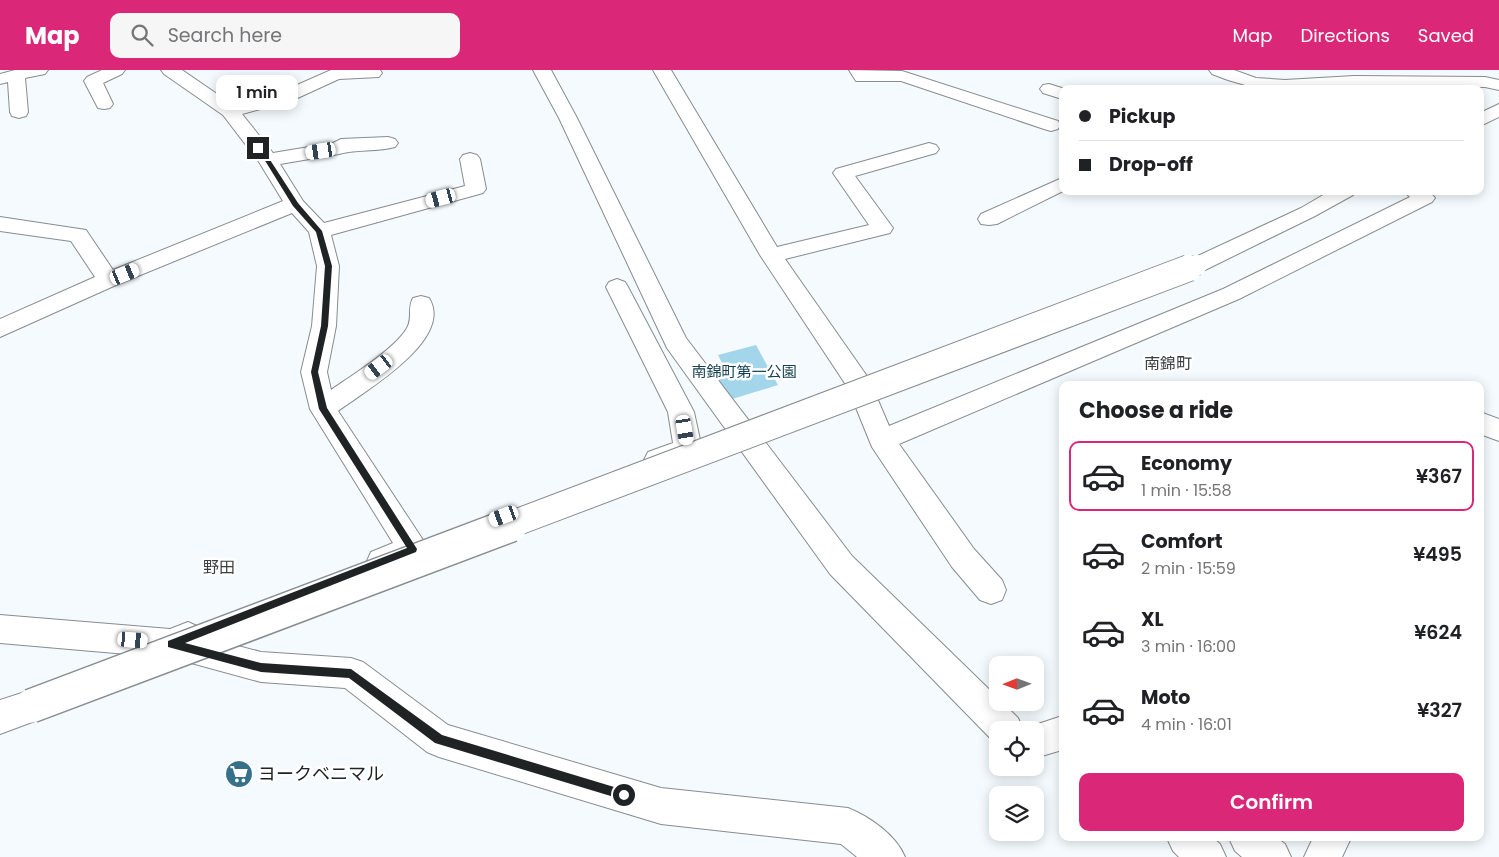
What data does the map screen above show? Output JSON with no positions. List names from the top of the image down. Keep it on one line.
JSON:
{"districts":["南錦町","野田"],"parks":["南錦町第一公園"],"places":{"supermarket":["ヨークベニマル"]},"north":"left","page":{"header":"Map","search":"Search here","nav":["Map","Directions","Saved"],"bubble":"1 min","banner":["Pickup","Drop-off"],"heading":"Choose a ride","list":[{"name":"Economy","note":"1 min · 15:58","value":"¥367"},{"name":"Comfort","note":"2 min · 15:59","value":"¥495"},{"name":"XL","note":"3 min · 16:00","value":"¥624"},{"name":"Moto","note":"4 min · 16:01","value":"¥327"}],"buttons":"Confirm"}}
